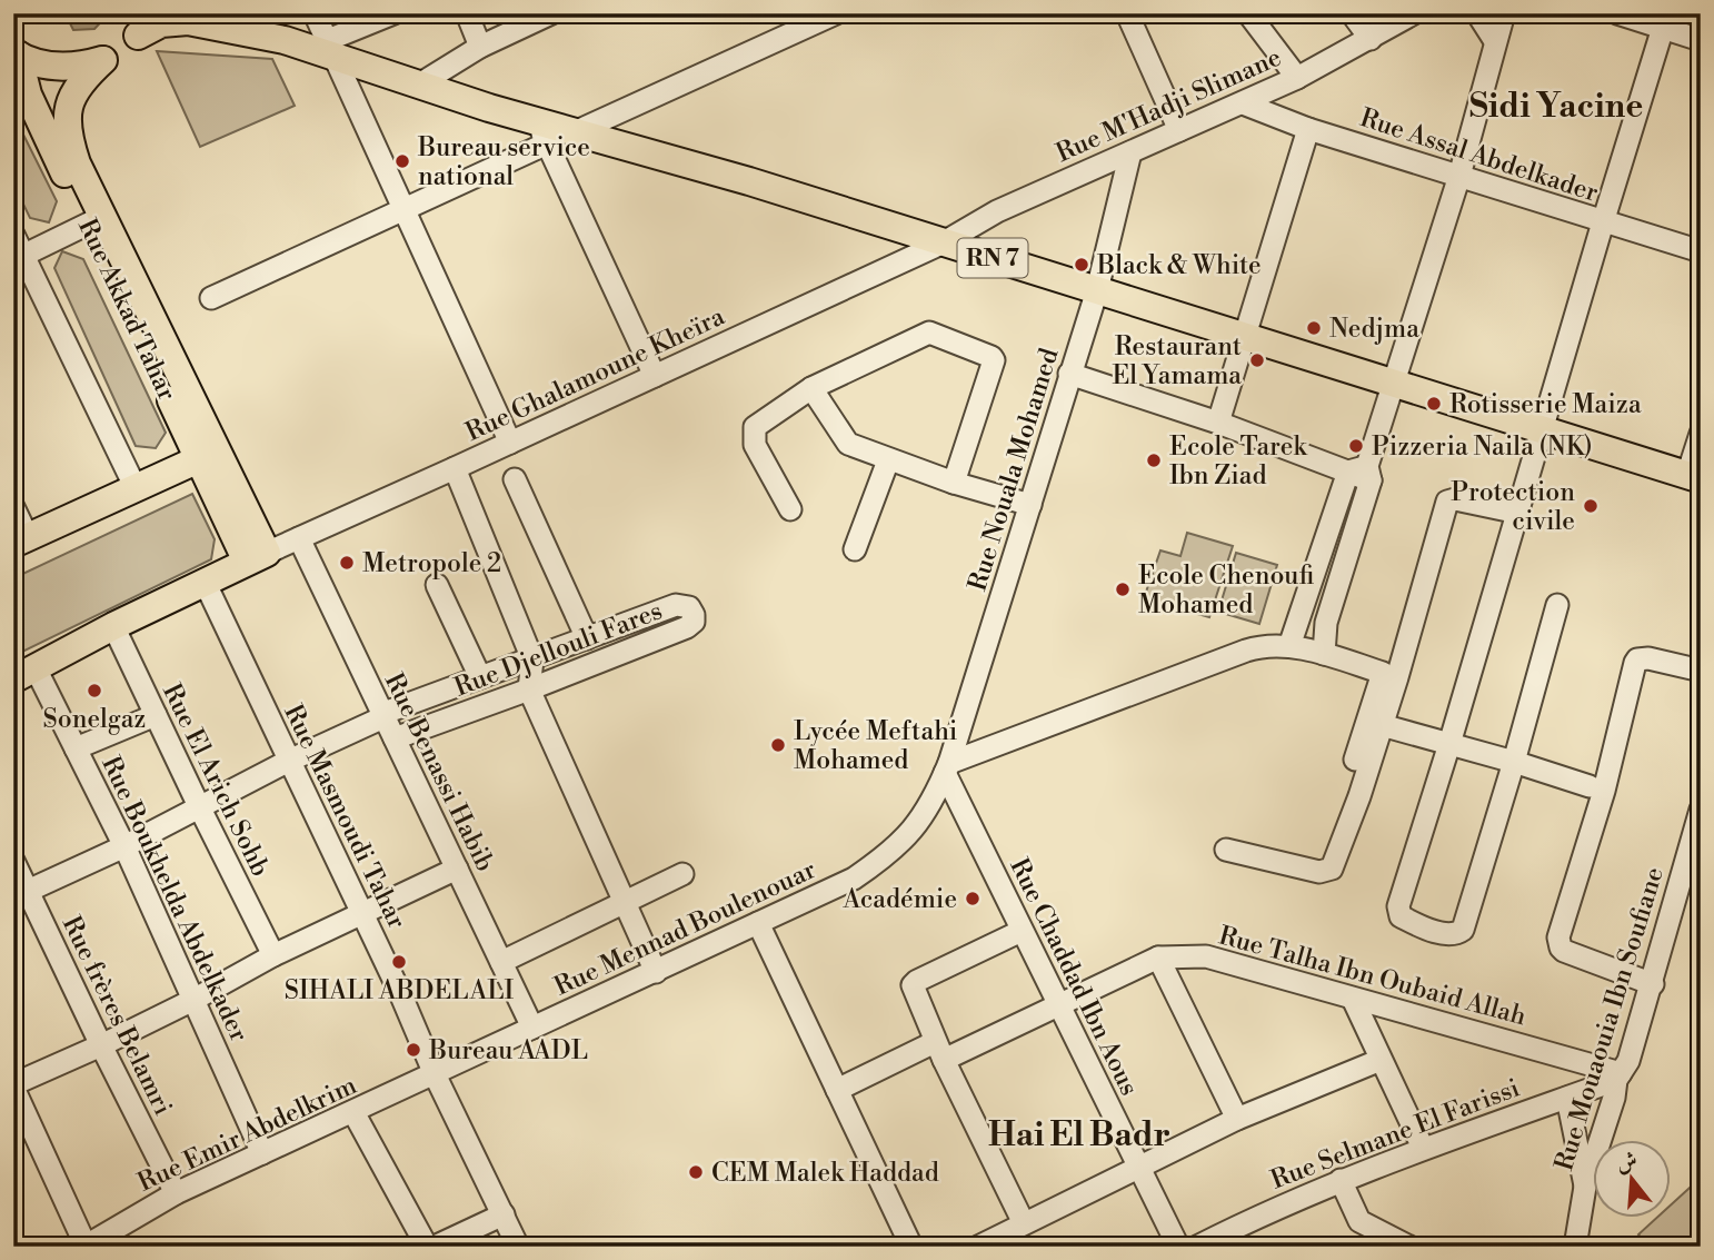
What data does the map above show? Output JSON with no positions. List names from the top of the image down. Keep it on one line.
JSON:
{"streets":{"main road":["RN 7","Rue Akkad Tahar"],"street":["Rue M'Hadji Slimane","Rue Assal Abdelkader","Rue Ghalamoune Kheïra","Rue Nouala Mohamed","Rue Djellouli Fares","Rue Benassi Habib","Rue El Arich Sohb","Rue Masmoudi Tahar","Rue Boukhelda Abdelkader","Rue Mennad Boulenouar","Rue Talha Ibn Oubaid Allah","Rue Chaddad Ibn Aous","Rue frères Belamri","Rue Mouaouia Ibn Soufiane","Rue Emir Abdelkrim","Rue Selmane El Farissi"]},"crossings":[["Rue M'Hadji Slimane","Rue Assal Abdelkader"],["Rue M'Hadji Slimane","RN 7"],["Rue M'Hadji Slimane","Rue Ghalamoune Kheïra"],["Rue M'Hadji Slimane","Rue Nouala Mohamed"],["RN 7","Rue Ghalamoune Kheïra"],["RN 7","Rue Nouala Mohamed"],["Rue Akkad Tahar","Rue Ghalamoune Kheïra"],["Rue Ghalamoune Kheïra","Rue Benassi Habib"],["Rue Nouala Mohamed","Rue Mennad Boulenouar"],["Rue Nouala Mohamed","Rue Chaddad Ibn Aous"],["Rue Djellouli Fares","Rue Benassi Habib"],["Rue Benassi Habib","Rue Mennad Boulenouar"],["Rue Masmoudi Tahar","Rue Mennad Boulenouar"],["Rue Masmoudi Tahar","Rue Emir Abdelkrim"],["Rue Boukhelda Abdelkader","Rue Emir Abdelkrim"],["Rue Mennad Boulenouar","Rue Emir Abdelkrim"],["Rue Talha Ibn Oubaid Allah","Rue Chaddad Ibn Aous"],["Rue Talha Ibn Oubaid Allah","Rue Mouaouia Ibn Soufiane"],["Rue Talha Ibn Oubaid Allah","Rue Selmane El Farissi"],["Rue frères Belamri","Rue Emir Abdelkrim"],["Rue Mouaouia Ibn Soufiane","Rue Selmane El Farissi"]],"districts":["Sidi Yacine","Hai El Badr"],"places":["Bureau service national","Black & White","Nedjma","Restaurant El Yamama","Rotisserie Maiza","Pizzeria Naila (NK)","Ecole Tarek Ibn Ziad","Protection civile","Metropole 2","Ecole Chenoufi Mohamed","Sonelgaz","Lycée Meftahi Mohamed","Académie","SIHALI ABDELALI","Bureau AADL","CEM Malek Haddad"],"north":"top"}
